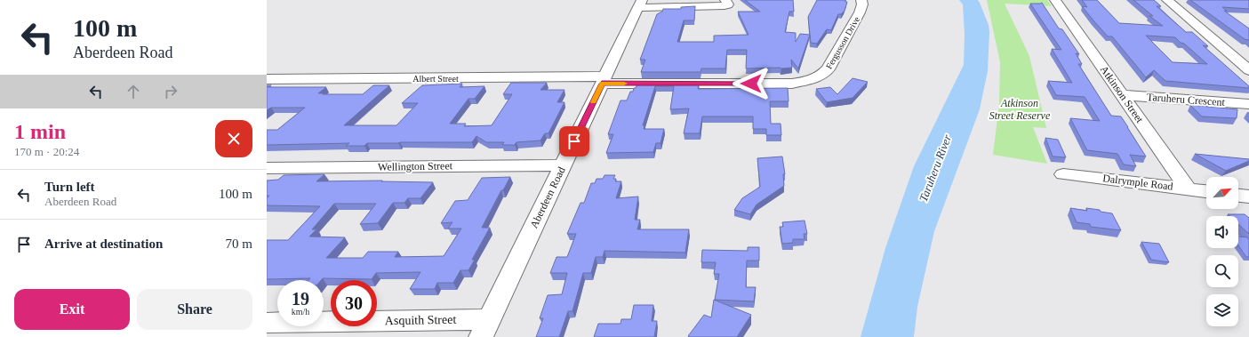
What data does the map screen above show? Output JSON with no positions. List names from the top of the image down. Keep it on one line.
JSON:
{"streets":{"street":["Fergusson Drive","Albert Street","Atkinson Street","Taruheru Crescent","Wellington Street","Dalrymple Road","Aberdeen Road","Asquith Street"]},"crossings":[["Fergusson Drive","Albert Street"],["Fergusson Drive","Aberdeen Road"],["Albert Street","Aberdeen Road"],["Atkinson Street","Taruheru Crescent"],["Atkinson Street","Dalrymple Road"],["Wellington Street","Aberdeen Road"],["Aberdeen Road","Asquith Street"]],"water":["Taruheru River"],"parks":["Atkinson Street Reserve"],"north":"top right","page":{"turn":["100 m","Aberdeen Road"],"heading":["1 min","170 m · 20:24"],"list":[{"name":"Turn left","note":"Aberdeen Road","value":"100 m"},{"name":"Arrive at destination","value":"70 m"}],"speed":"19 km/h","limit":"30","buttons":["Exit","Share"]}}
